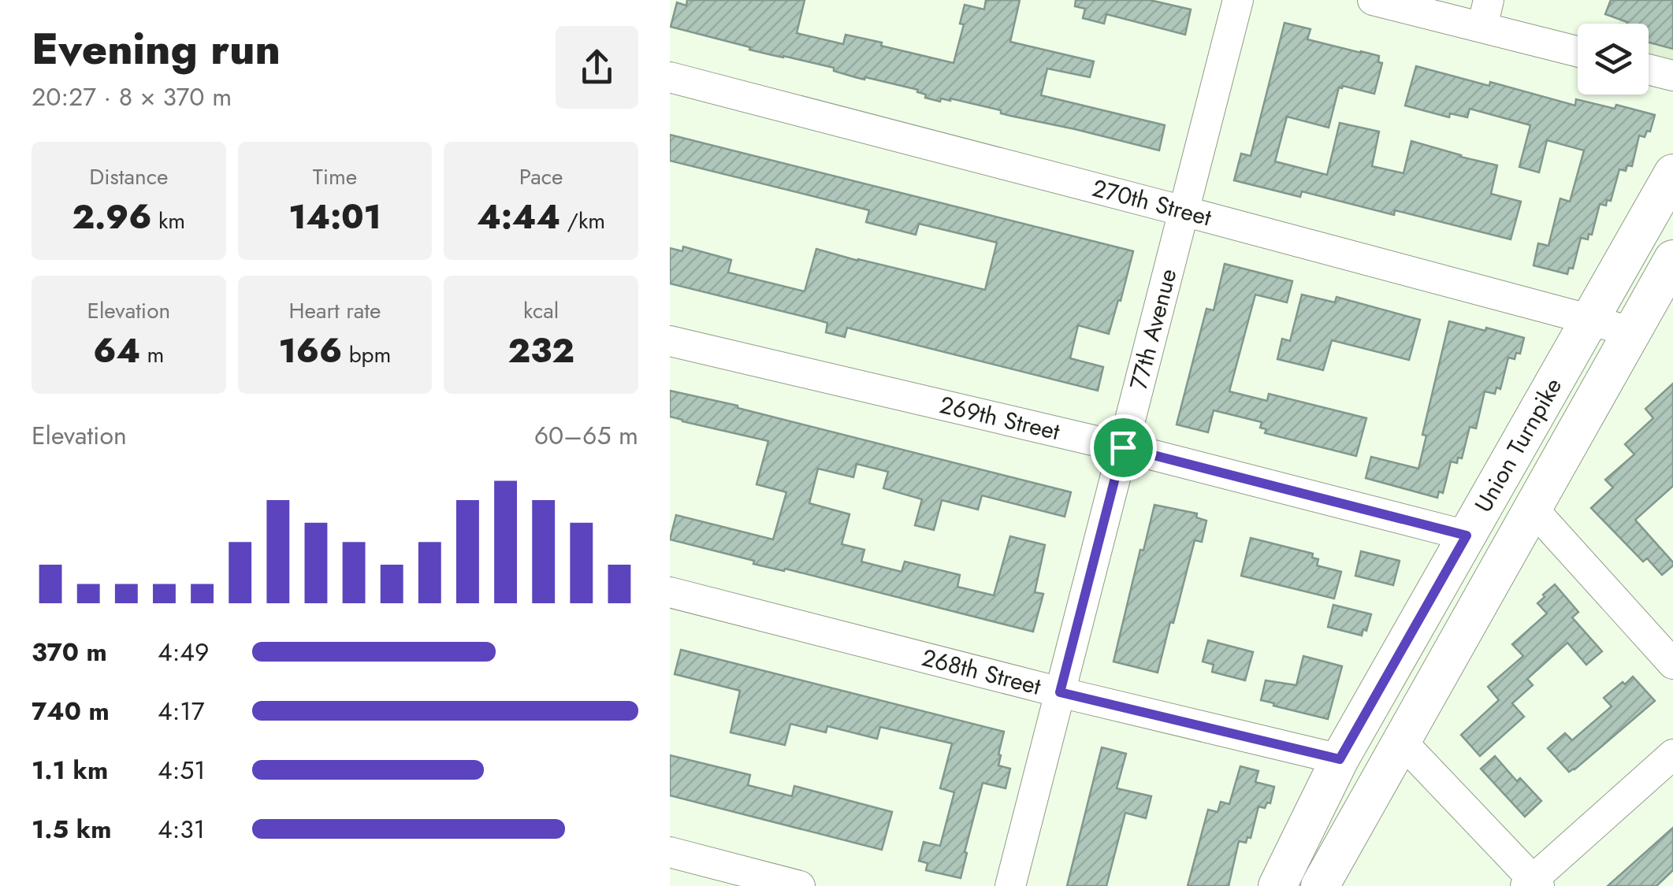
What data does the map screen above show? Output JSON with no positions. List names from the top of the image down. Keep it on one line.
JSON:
{"streets":{"main road":["Union Turnpike"],"street":["270th Street","77th Avenue","269th Street","268th Street"]},"crossings":[["270th Street","77th Avenue"],["270th Street","Union Turnpike"],["77th Avenue","269th Street"],["77th Avenue","268th Street"],["269th Street","Union Turnpike"],["Union Turnpike","268th Street"]],"page":{"heading":["Evening run","20:27 · 8 × 370 m"],"stats":[["Distance","2.96 km"],["Time","14:01"],["Pace","4:44 /km"],["Elevation","64 m"],["Heart rate","166 bpm"],["kcal","232"]],"chart":["Elevation","60–65 m"],"list":[{"name":"370 m","note":"4:49"},{"name":"740 m","note":"4:17"},{"name":"1.1 km","note":"4:51"},{"name":"1.5 km","note":"4:31"}]}}
